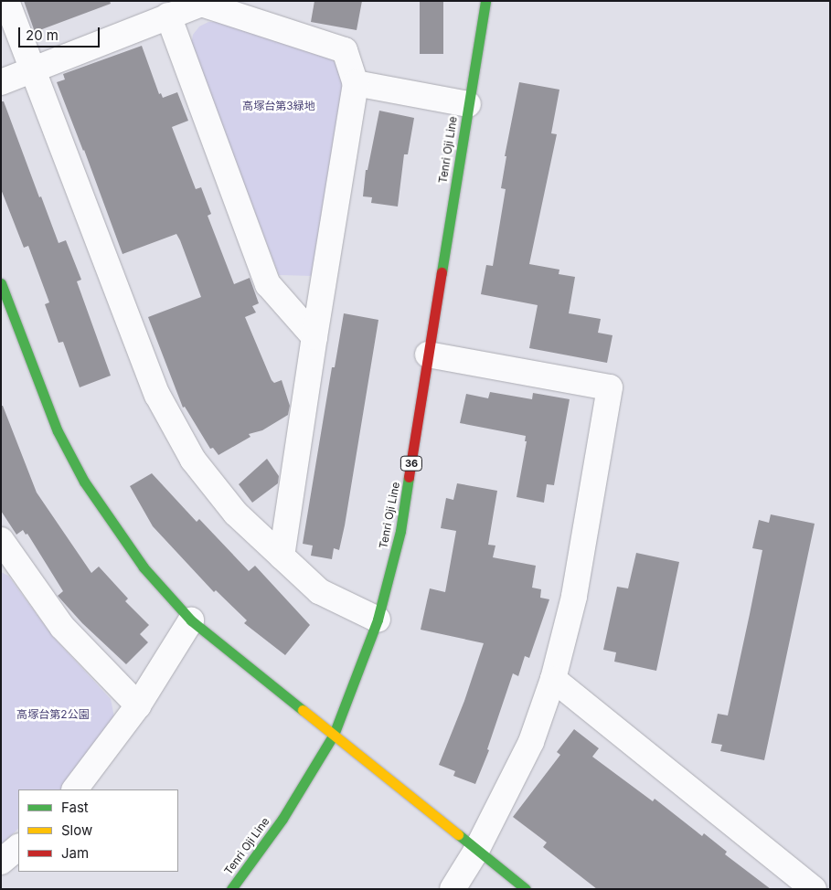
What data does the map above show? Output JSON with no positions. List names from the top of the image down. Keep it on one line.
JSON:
{"streets":{"main road":["Tenri Oji Line","36"]},"parks":["高塚台第3緑地","高塚台第2公園"],"legend":["Fast","Slow","Jam"],"scale_bar":"20 m"}
